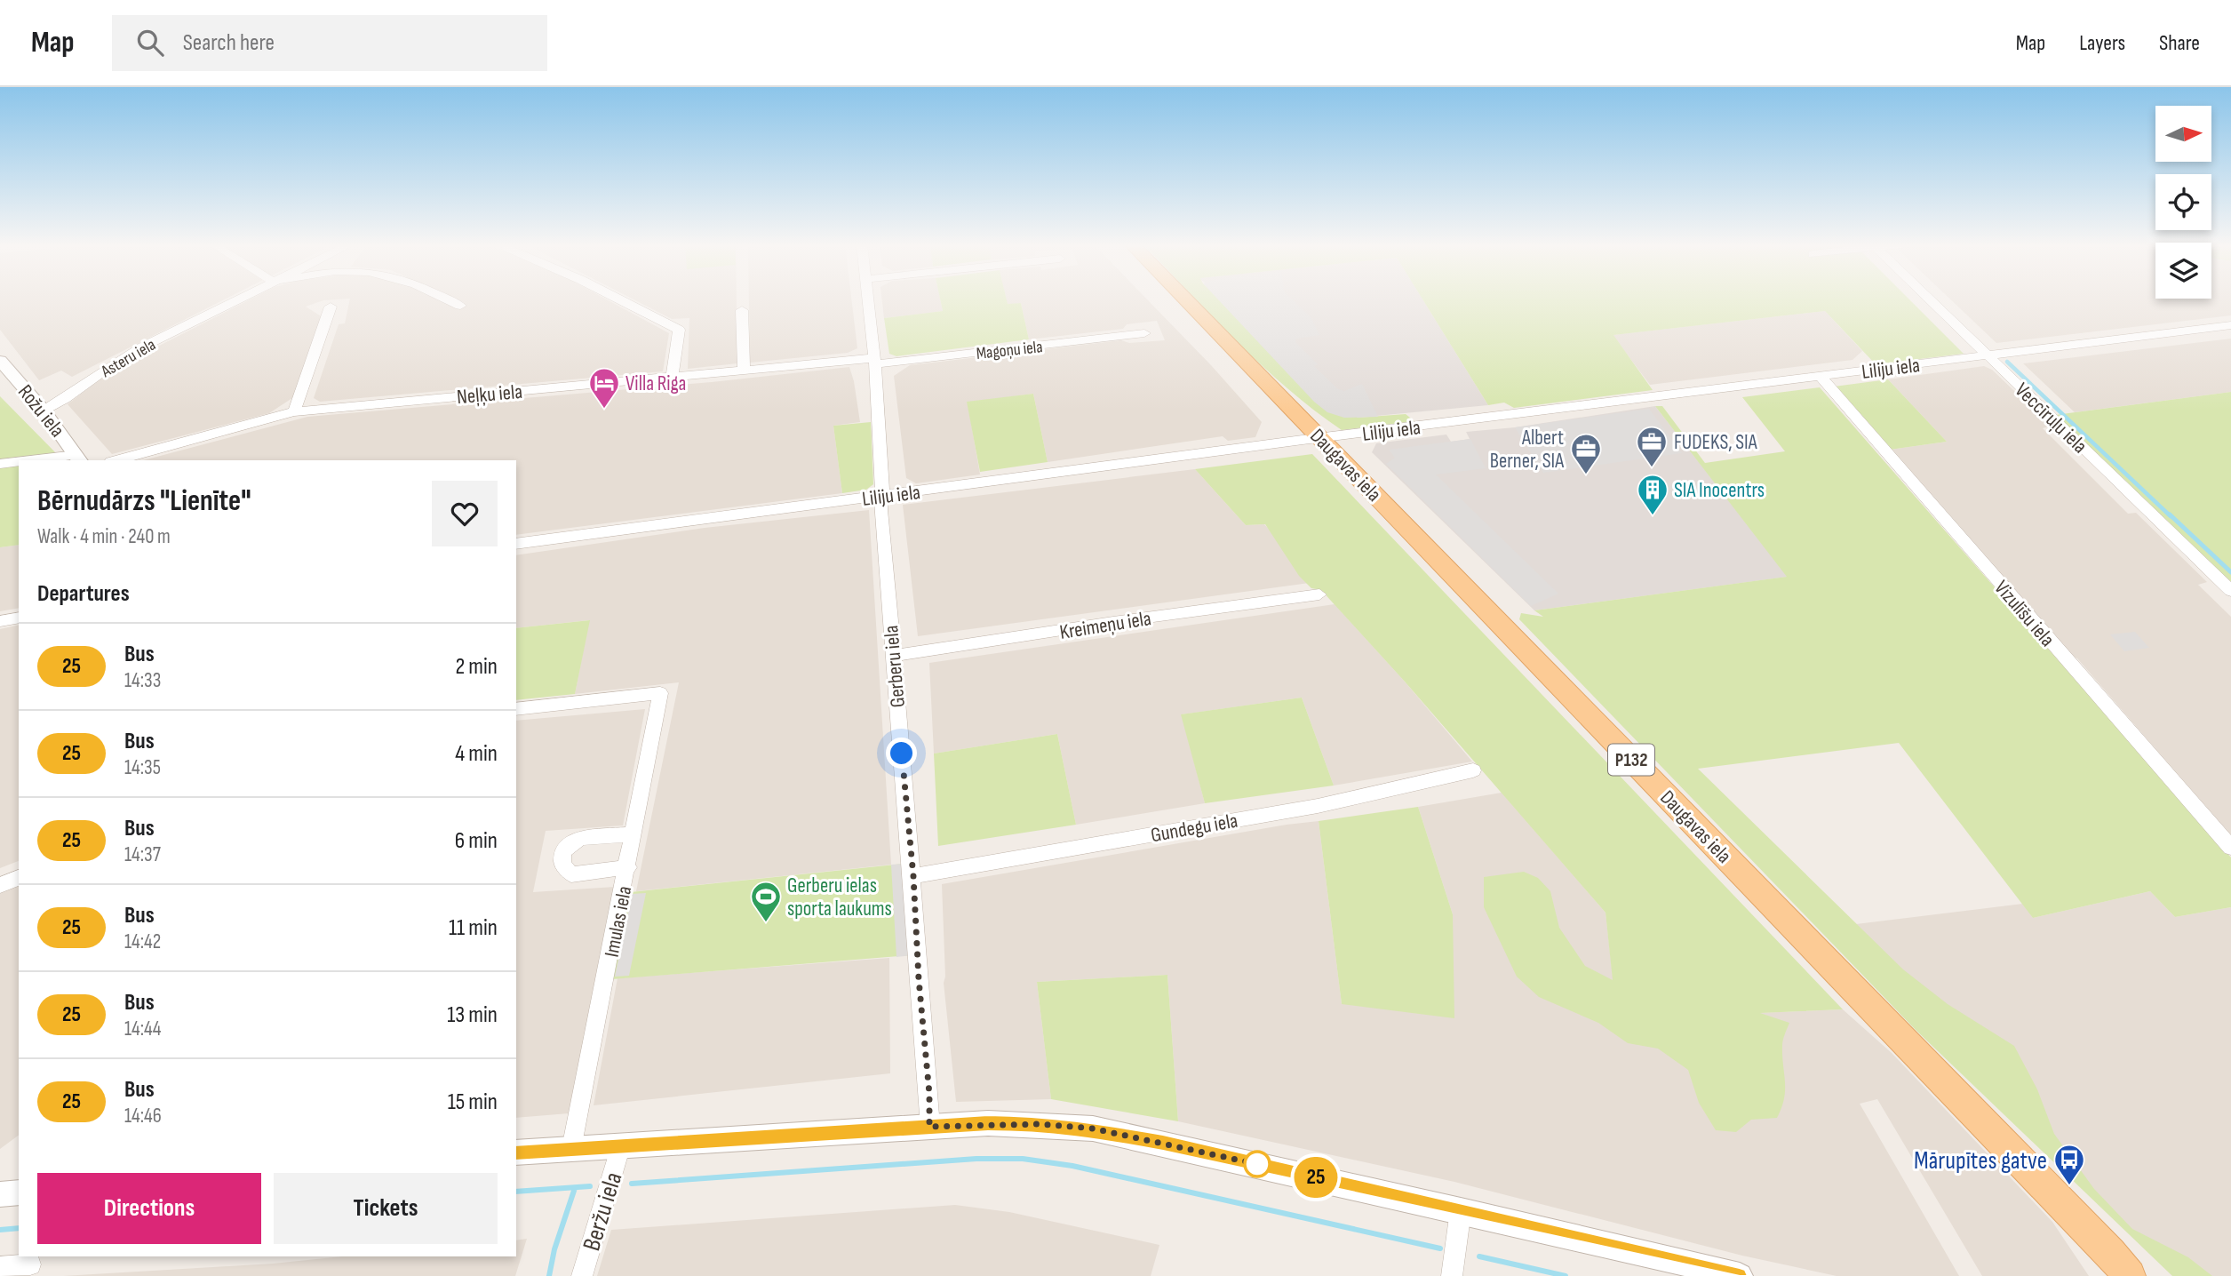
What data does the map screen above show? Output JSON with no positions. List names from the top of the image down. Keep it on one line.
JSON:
{"streets":{"main road":["Daugavas iela","P132"],"street":["Magoņu iela","Asteru iela","Liliju iela","Neļķu iela","Rožu iela","Veccīruļu iela","Vizulīšu iela","Kreimeņu iela","Gerberu iela","Gundegu iela","Imulas iela","Beržu iela"]},"crossings":[["Magoņu iela","Neļķu iela"],["Magoņu iela","Gerberu iela"],["Asteru iela","Rožu iela"],["Liliju iela","Veccīruļu iela"],["Liliju iela","Daugavas iela"],["Liliju iela","Vizulīšu iela"],["Liliju iela","Gerberu iela"],["Neļķu iela","Gerberu iela"],["Kreimeņu iela","Gerberu iela"],["Gerberu iela","Gundegu iela"]],"places":{"hotel":["Villa Riga"],"office":["FUDEKS, SIA","Albert Berner, SIA"],"building":["SIA Inocentrs"],"sports":["Gerberu ielas sporta laukums"],"bus stop":["Mārupītes gatve"]},"lines":["bus line 25"],"north":"right","page":{"header":"Map","search":"Search here","nav":["Map","Layers","Share"],"on_map":"25","heading":[["Bērnudārzs \"Lienīte\"","Walk · 4 min · 240 m"],"Departures"],"list":[{"mark":"25","name":"Bus","note":"14:33","value":"2 min"},{"mark":"25","name":"Bus","note":"14:35","value":"4 min"},{"mark":"25","name":"Bus","note":"14:37","value":"6 min"},{"mark":"25","name":"Bus","note":"14:42","value":"11 min"},{"mark":"25","name":"Bus","note":"14:44","value":"13 min"},{"mark":"25","name":"Bus","note":"14:46","value":"15 min"}],"buttons":["Directions","Tickets"]}}
